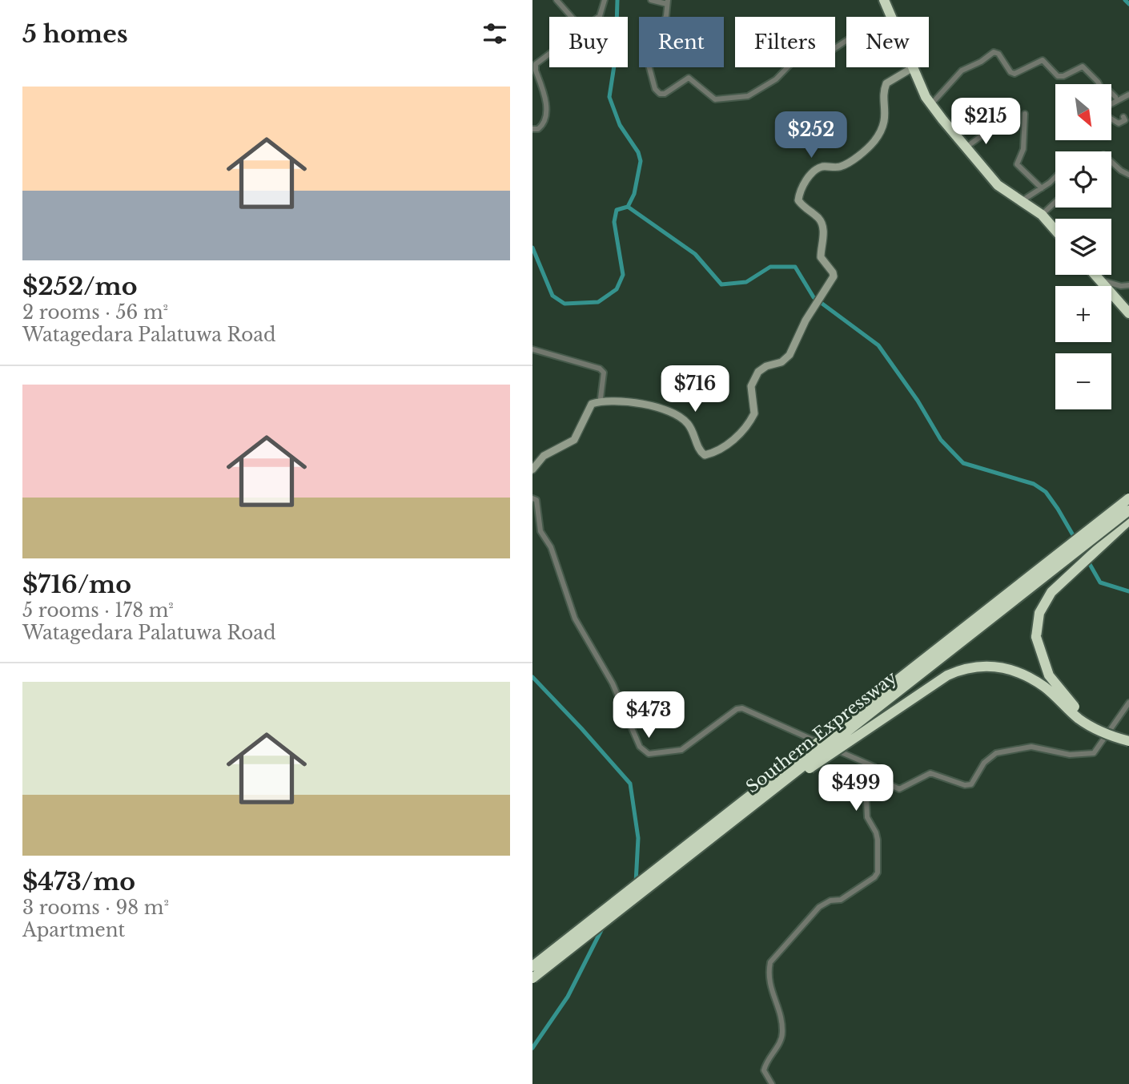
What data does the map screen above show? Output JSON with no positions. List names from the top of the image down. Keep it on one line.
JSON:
{"streets":{"highway":["Southern Expressway"]},"north":"bottom right","page":{"heading":"5 homes","chip":["Buy","Rent","Filters","New"],"list":[{"name":"$252/mo","note":"2 rooms · 56 m² · Watagedara Palatuwa Road"},{"name":"$716/mo","note":"5 rooms · 178 m² · Watagedara Palatuwa Road"},{"name":"$473/mo","note":"3 rooms · 98 m² · Apartment"}],"map_buttons":["+","−"],"price":["$215","$252","$716","$473","$499"]}}
